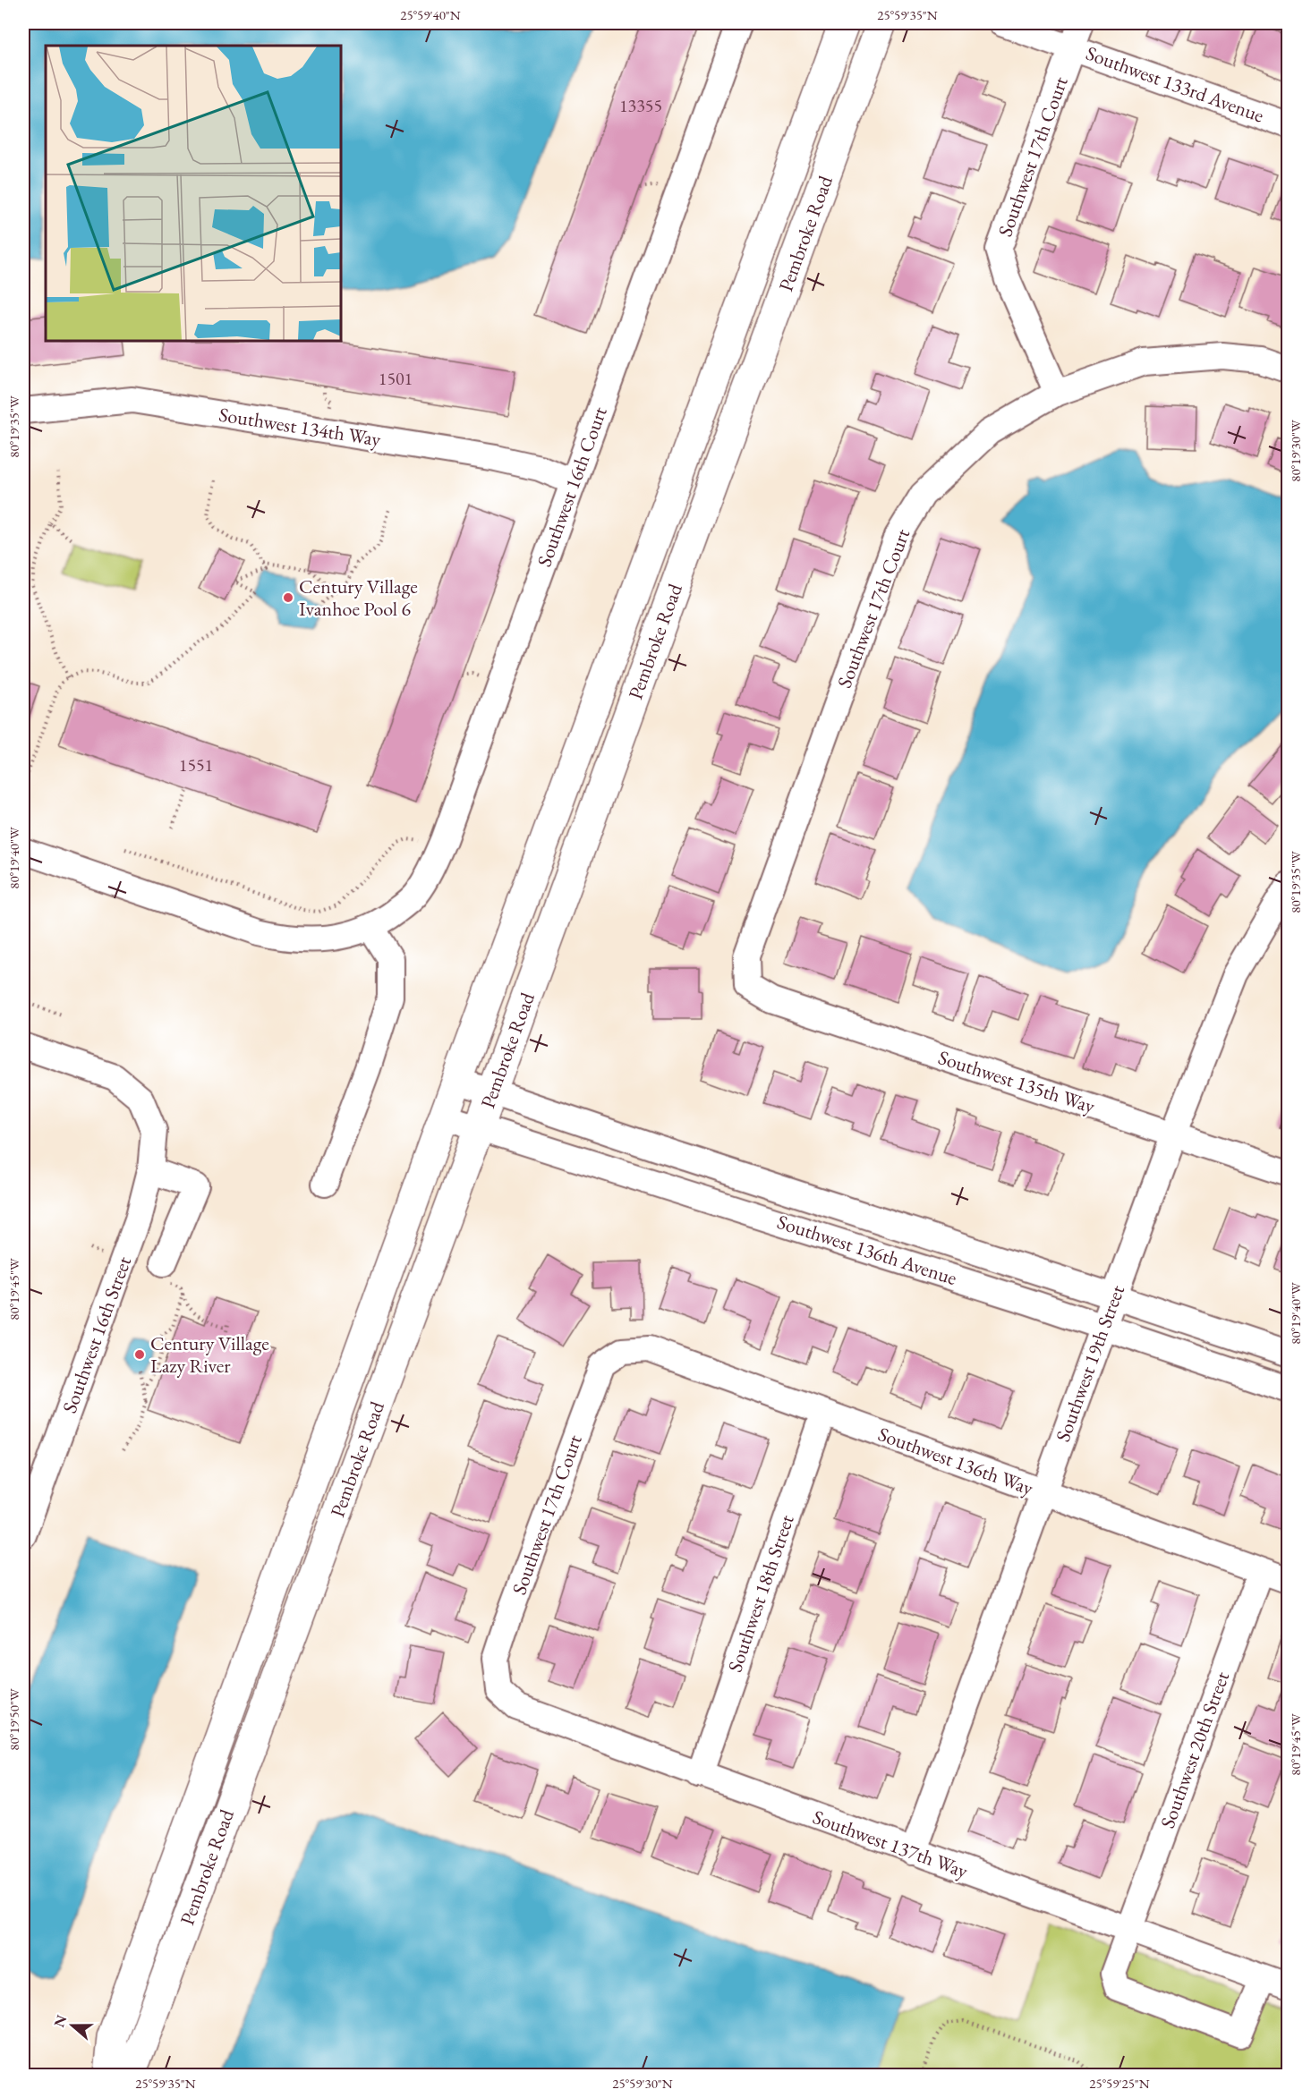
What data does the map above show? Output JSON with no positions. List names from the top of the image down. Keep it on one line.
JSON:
{"streets":{"main road":["Pembroke Road"],"street":["Southwest 133rd Avenue","Southwest 17th Court","Southwest 134th Way","Southwest 16th Court","Southwest 135th Way","Southwest 136th Avenue","Southwest 16th Street","Southwest 19th Street","Southwest 136th Way","Southwest 18th Street","Southwest 20th Street","Southwest 137th Way"]},"crossings":[["Southwest 133rd Avenue","Southwest 17th Court"],["Southwest 17th Court","Southwest 135th Way"],["Southwest 17th Court","Southwest 136th Way"],["Southwest 17th Court","Southwest 137th Way"],["Pembroke Road","Southwest 136th Avenue"],["Southwest 134th Way","Southwest 16th Court"],["Southwest 135th Way","Southwest 19th Street"],["Southwest 136th Avenue","Southwest 19th Street"],["Southwest 19th Street","Southwest 136th Way"],["Southwest 19th Street","Southwest 137th Way"],["Southwest 136th Way","Southwest 18th Street"],["Southwest 136th Way","Southwest 20th Street"],["Southwest 18th Street","Southwest 137th Way"],["Southwest 20th Street","Southwest 137th Way"]],"places":["Century Village Ivanhoe Pool 6","Century Village Lazy River"],"house_numbers":["13355","1501","1551"],"north":"left","coordinates":["25°59'40\"N","25°59'35\"N","80°19'35\"W","80°19'30\"W","80°19'40\"W","80°19'45\"W","80°19'50\"W","25°59'30\"N","25°59'25\"N"]}
